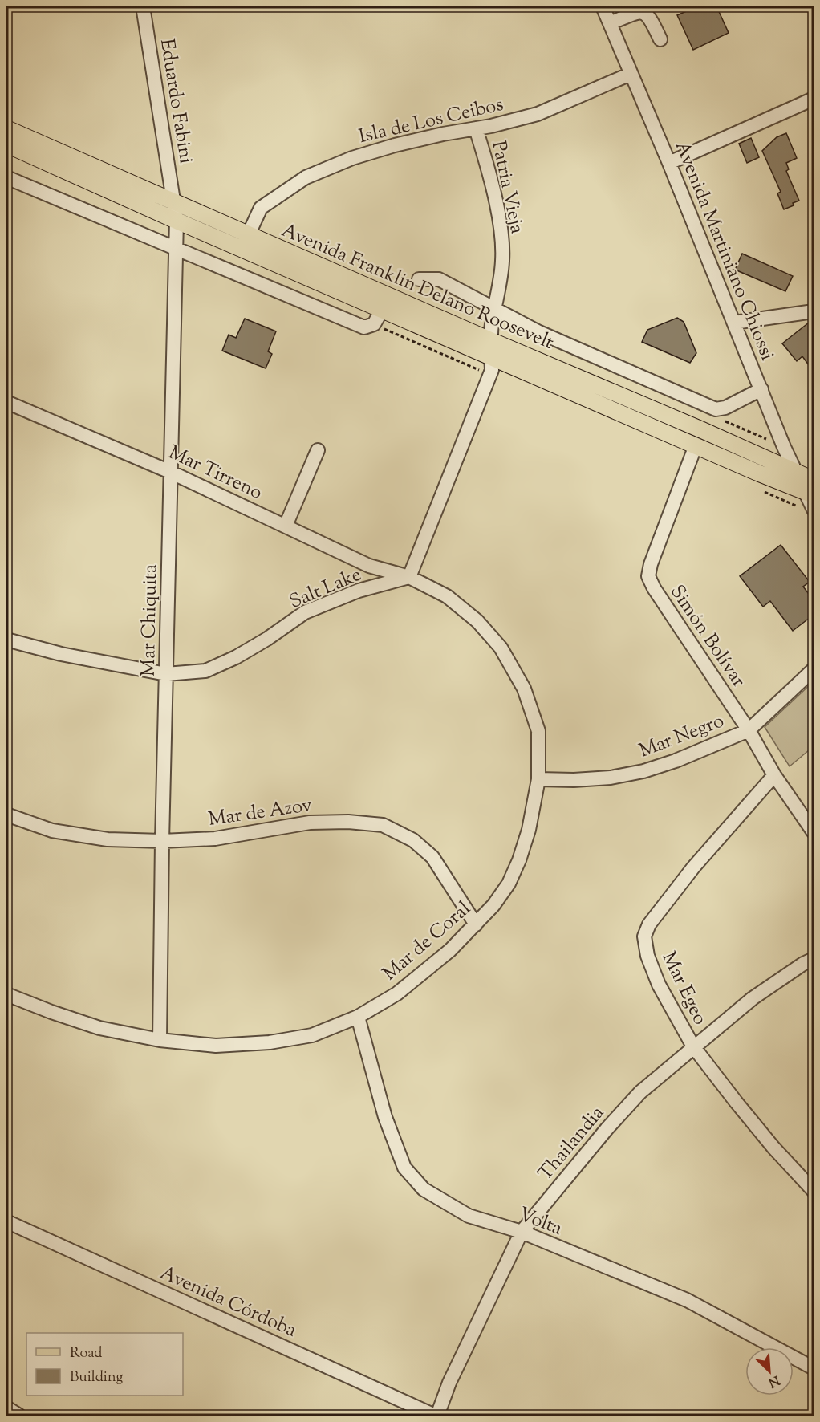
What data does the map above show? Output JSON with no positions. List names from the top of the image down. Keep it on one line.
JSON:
{"streets":{"main road":["Avenida Franklin Delano Roosevelt"],"street":["Eduardo Fabini","Isla de Los Ceibos","Patria Vieja","Avenida Martiniano Chiossi","Mar Tirreno","Salt Lake","Mar Chiquita","Simón Bolívar","Mar Negro","Mar de Azov","Mar de Coral","Mar Egeo","Thailandia","Volta","Avenida Córdoba"]},"crossings":[["Eduardo Fabini","Avenida Franklin Delano Roosevelt"],["Eduardo Fabini","Mar Chiquita"],["Isla de Los Ceibos","Patria Vieja"],["Isla de Los Ceibos","Avenida Martiniano Chiossi"],["Isla de Los Ceibos","Avenida Franklin Delano Roosevelt"],["Patria Vieja","Avenida Franklin Delano Roosevelt"],["Avenida Martiniano Chiossi","Avenida Franklin Delano Roosevelt"],["Avenida Franklin Delano Roosevelt","Mar Chiquita"],["Avenida Franklin Delano Roosevelt","Simón Bolívar"],["Mar Tirreno","Salt Lake"],["Mar Tirreno","Mar Chiquita"],["Mar Tirreno","Mar de Coral"],["Salt Lake","Mar Chiquita"],["Salt Lake","Mar de Coral"],["Mar Chiquita","Mar de Azov"],["Mar Chiquita","Mar de Coral"],["Simón Bolívar","Mar Negro"],["Simón Bolívar","Mar Egeo"],["Mar Negro","Mar de Coral"],["Mar de Azov","Mar de Coral"],["Mar de Coral","Volta"],["Mar Egeo","Thailandia"],["Thailandia","Volta"],["Thailandia","Avenida Córdoba"]],"legend":["Road","Building"],"north":"bottom right"}
